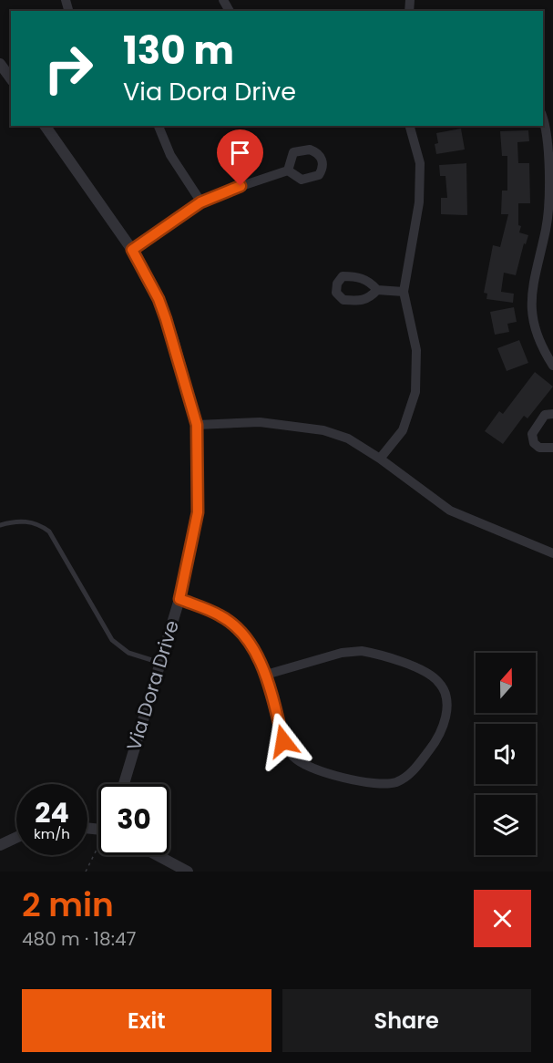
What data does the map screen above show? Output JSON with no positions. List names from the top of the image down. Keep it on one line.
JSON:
{"streets":{"street":["Via Dora Drive"]},"north":"top","page":{"turn":["130 m","Via Dora Drive"],"speed":"24 km/h","limit":"30","heading":["2 min","480 m · 18:47"],"buttons":["Exit","Share"]}}
